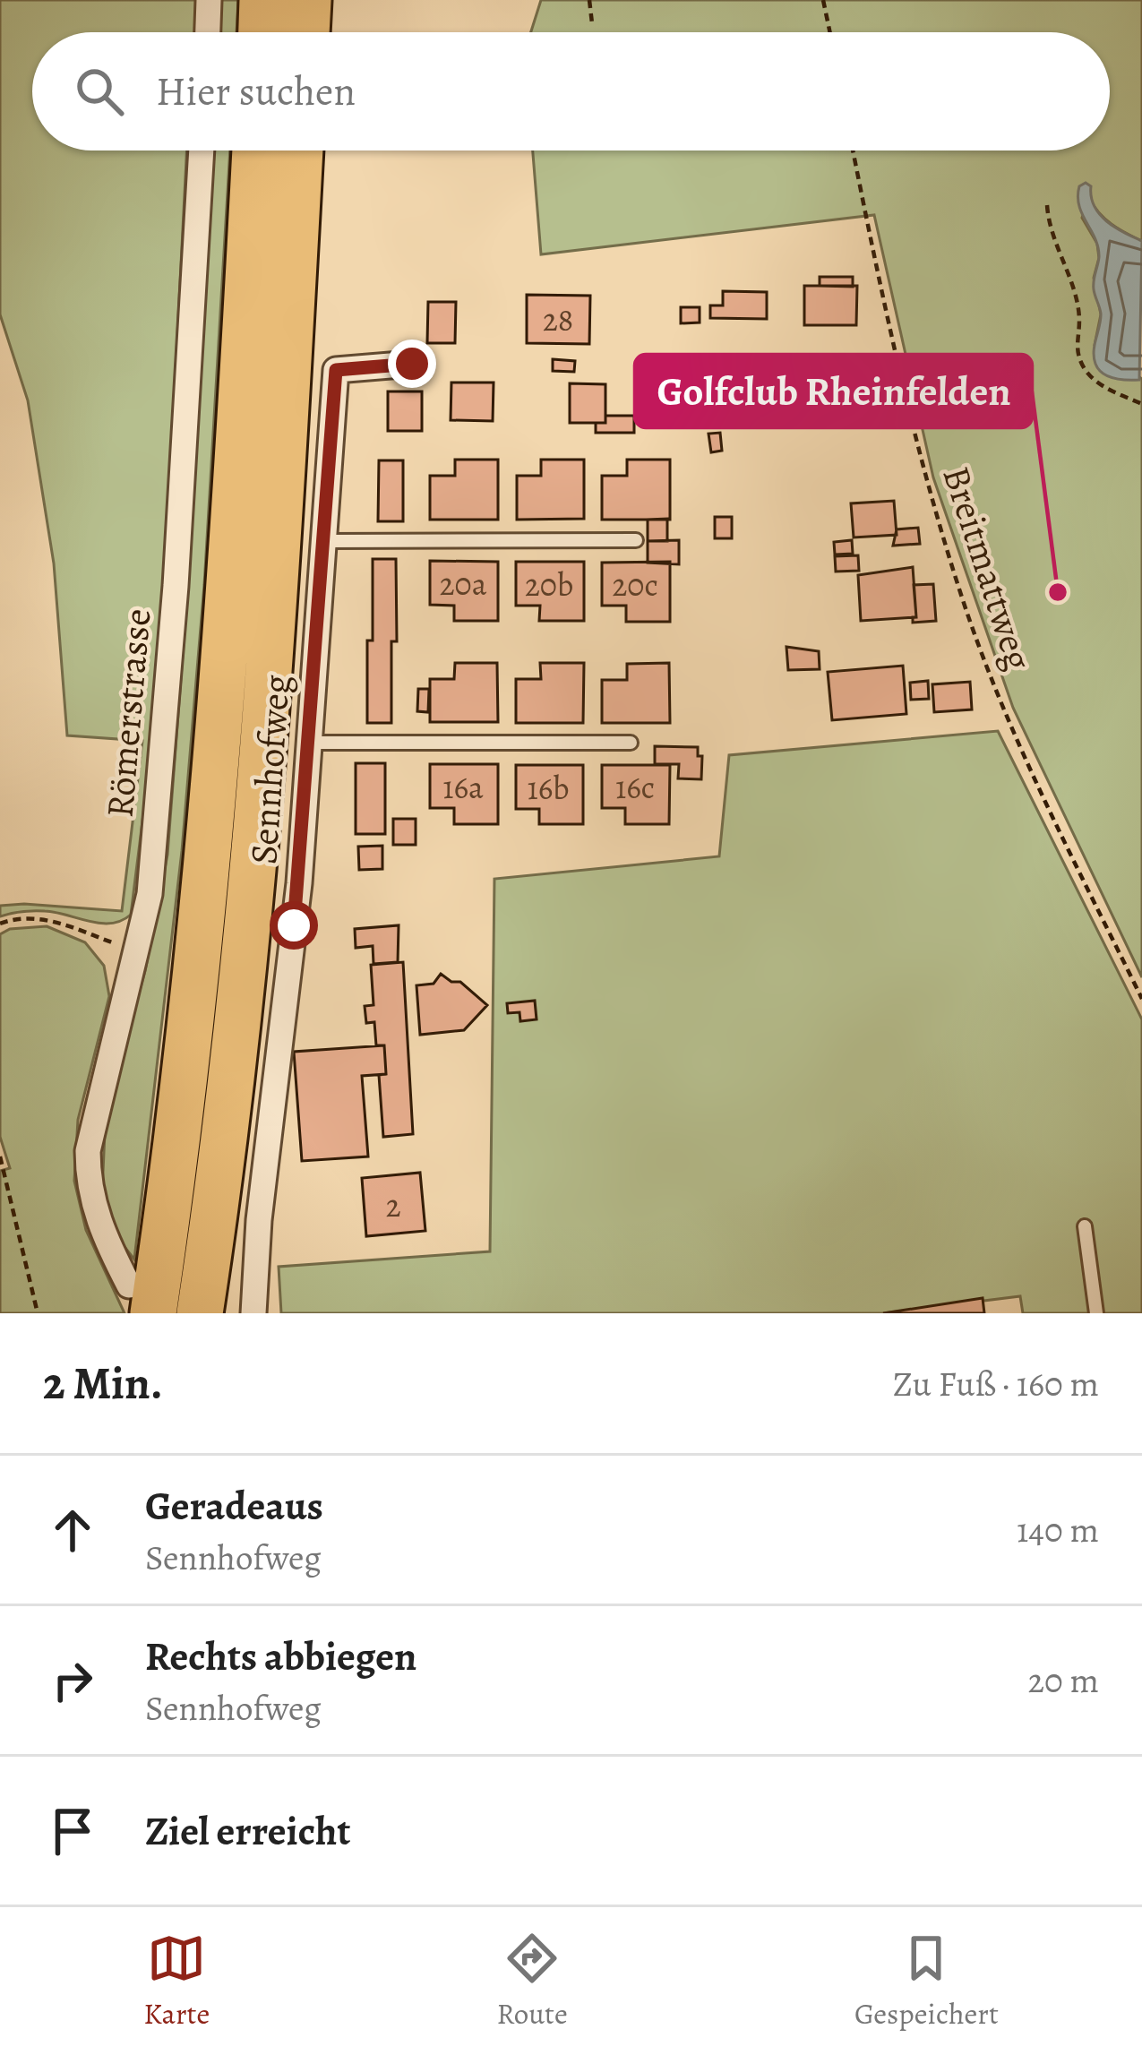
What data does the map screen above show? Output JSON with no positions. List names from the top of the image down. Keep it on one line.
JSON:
{"streets":{"street":["Römerstrasse","Sennhofweg"],"path":["Breitmattweg"]},"places":["Golfclub Rheinfelden"],"house_numbers":["28","20a","20b","20c","16a","16c","16b","2"],"page":{"search":"Hier suchen","heading":["2 Min.","Zu Fuß · 160 m"],"list":[["Geradeaus","Sennhofweg","140 m"],["Rechts abbiegen","Sennhofweg","20 m"],"Ziel erreicht"],"nav":["Karte","Route","Gespeichert"]}}
